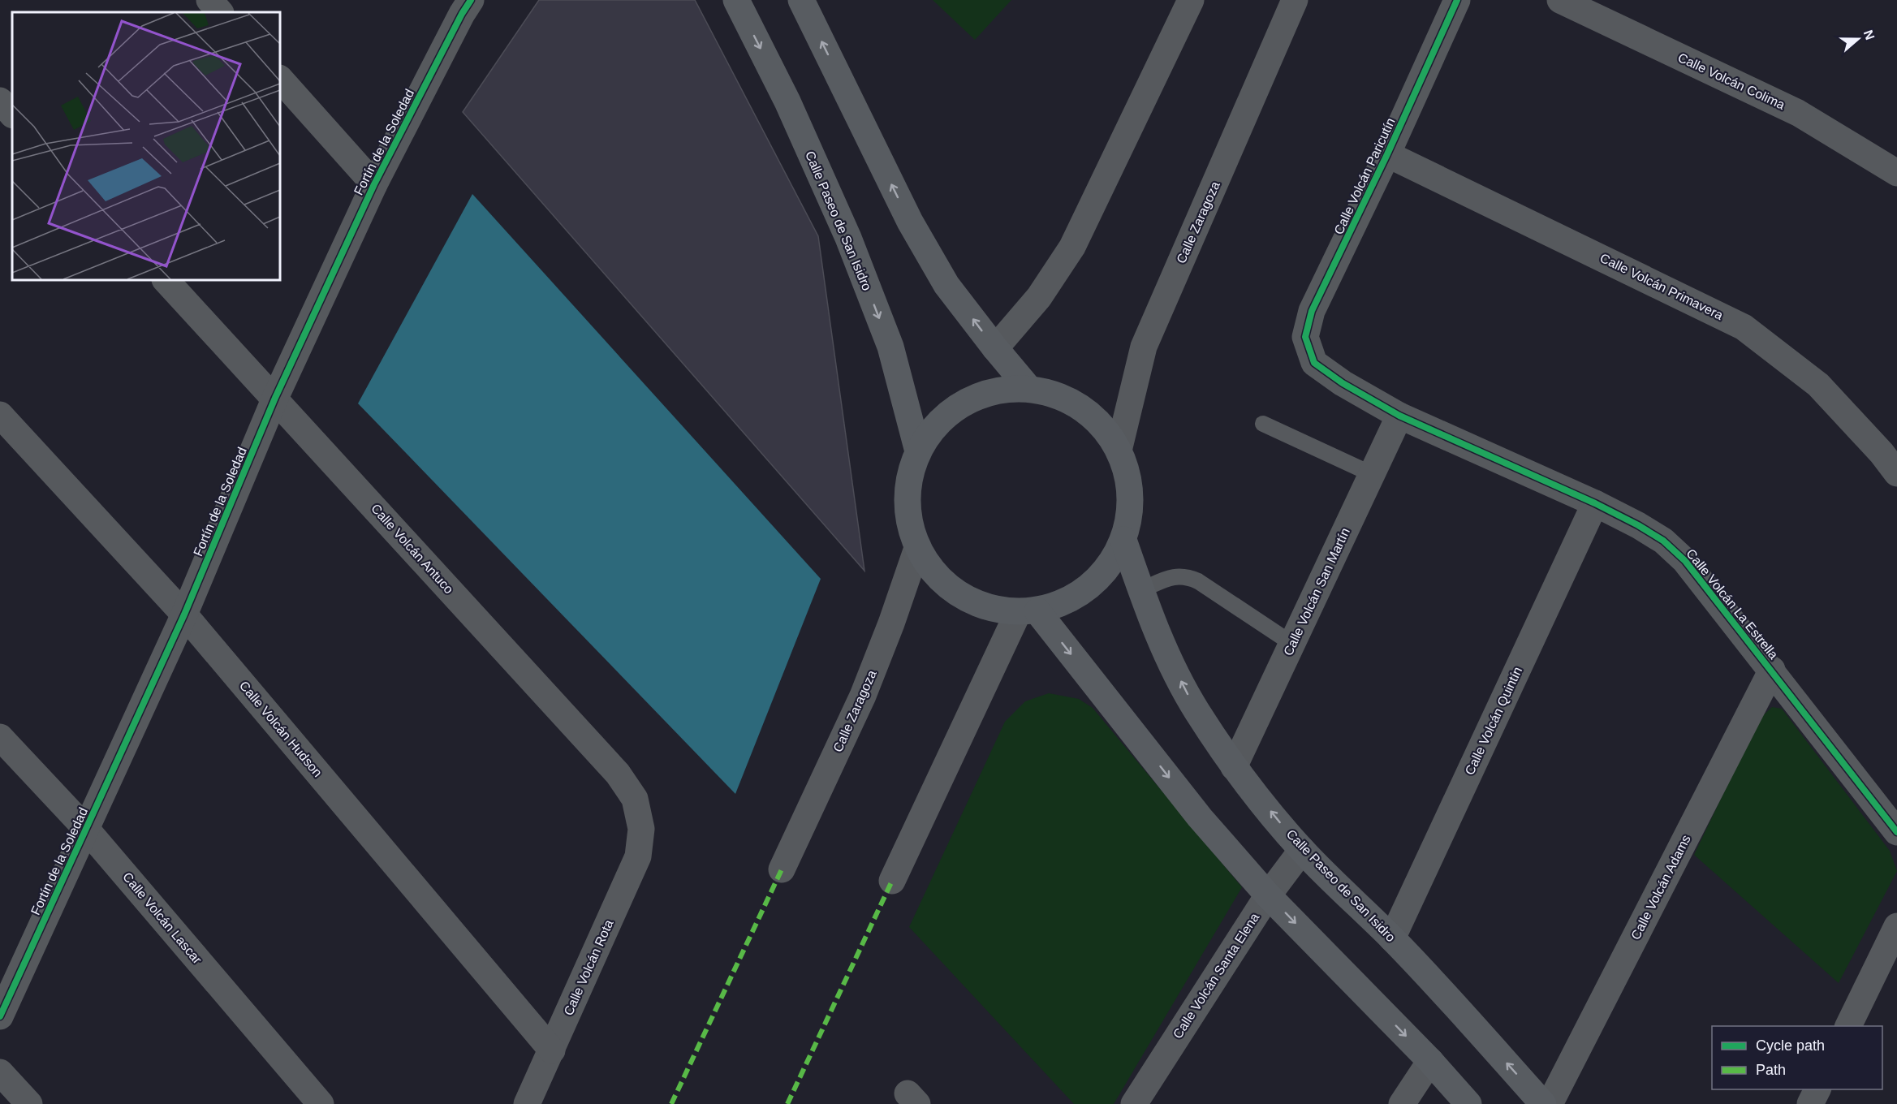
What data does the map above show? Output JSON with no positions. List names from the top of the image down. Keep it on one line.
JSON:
{"streets":{"main road":["Calle Paseo de San Isidro"],"street":["Calle Volcán Colima","Fortín de la Soledad","Calle Volcán Paricutín","Calle Zaragoza","Calle Volcán Primavera","Calle Volcán Antuco","Calle Volcán San Martín","Calle Volcán La Estrella","Calle Volcán Quintín","Calle Volcán Hudson","Calle Volcán Adams","Calle Volcán Lascar","Calle Volcán Rota","Calle Volcán Santa Elena"]},"crossings":[["Fortín de la Soledad","Calle Volcán Antuco"],["Fortín de la Soledad","Calle Volcán Hudson"],["Fortín de la Soledad","Calle Volcán Lascar"],["Calle Volcán Paricutín","Calle Volcán Primavera"],["Calle Volcán Paricutín","Calle Volcán La Estrella"],["Calle Paseo de San Isidro","Calle Volcán San Martín"],["Calle Paseo de San Isidro","Calle Volcán Quintín"],["Calle Paseo de San Isidro","Calle Volcán Santa Elena"],["Calle Volcán Antuco","Calle Volcán Rota"],["Calle Volcán San Martín","Calle Volcán La Estrella"],["Calle Volcán La Estrella","Calle Volcán Quintín"],["Calle Volcán La Estrella","Calle Volcán Adams"],["Calle Volcán Hudson","Calle Volcán Rota"]],"legend":["Cycle path","Path"],"north":"right"}
